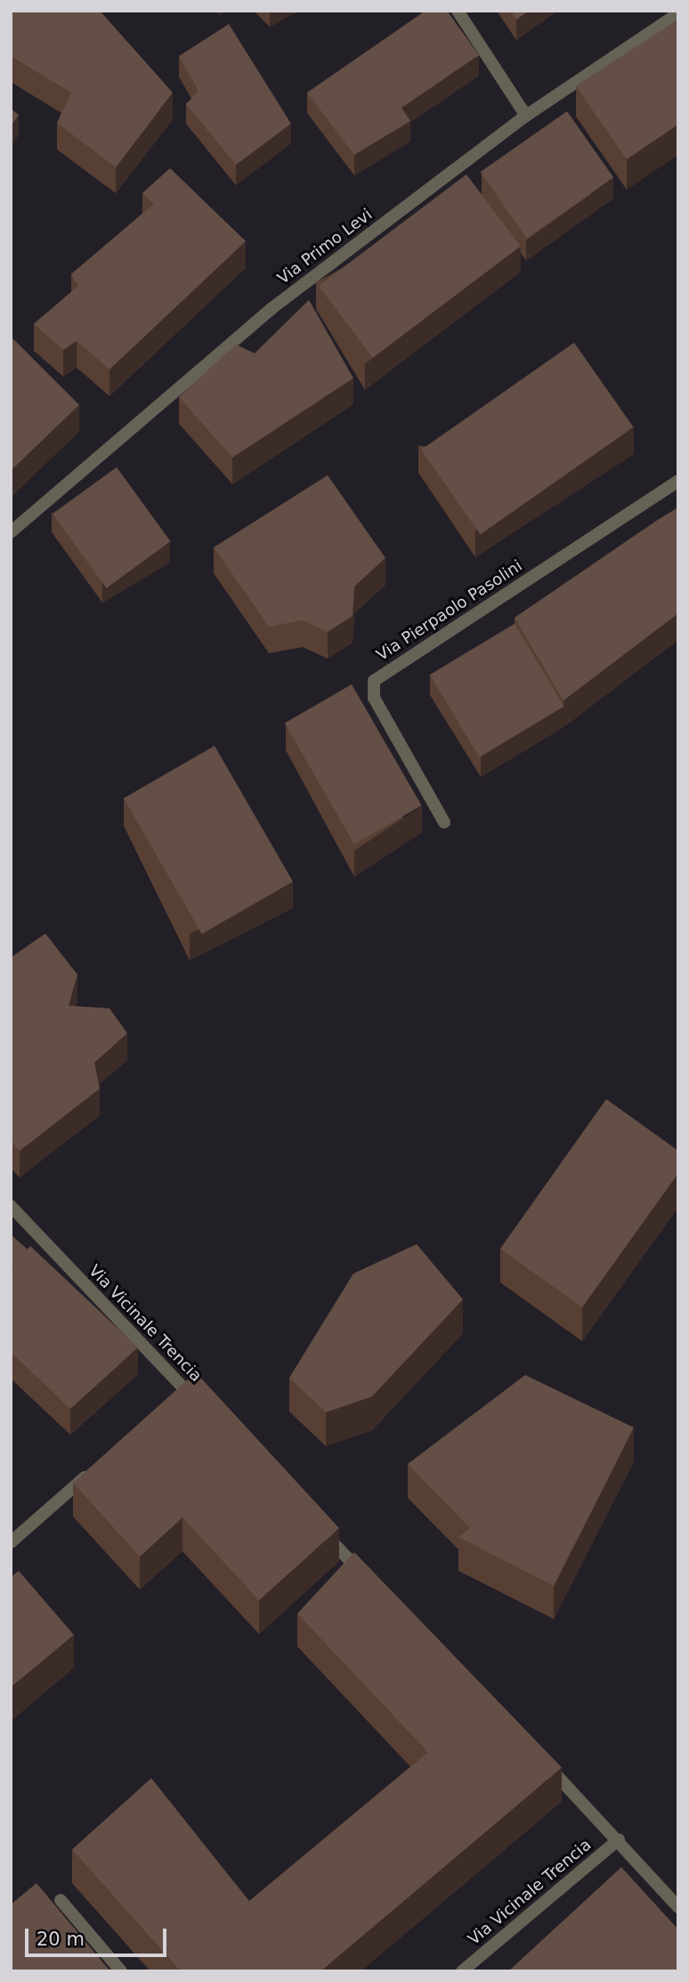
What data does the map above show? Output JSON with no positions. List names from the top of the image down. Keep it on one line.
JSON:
{"streets":{"street":["Via Primo Levi","Via Pierpaolo Pasolini","Via Vicinale Trencia"]},"scale_bar":"20 m"}
